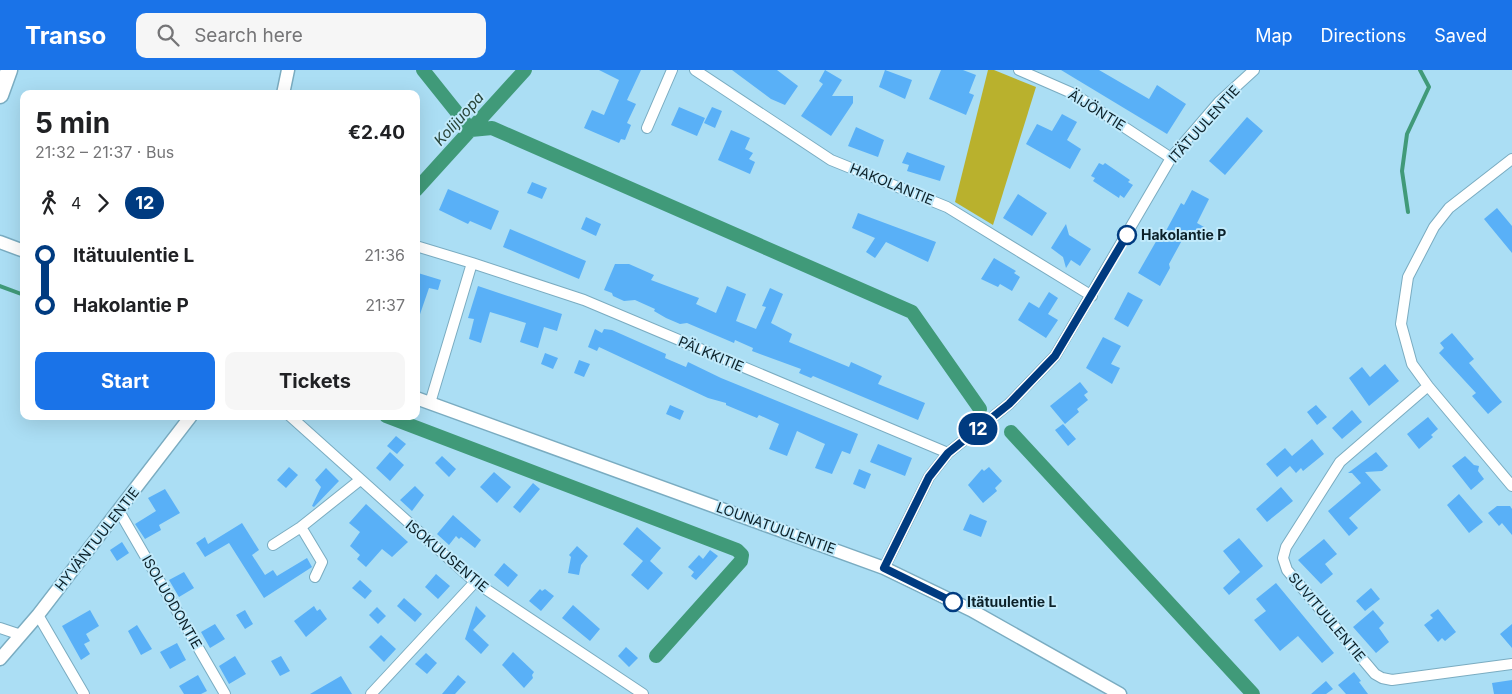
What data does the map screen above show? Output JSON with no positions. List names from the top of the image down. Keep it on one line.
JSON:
{"streets":{"street":["ÄIJÖNTIE","ITÄTUULENTIE","HAKOLANTIE","PÄLKKITIE","LOUNATUULENTIE","HYVÄNTUULENTIE","ISOKUUSENTIE","ISOLUODONTIE","SUVITUULENTIE"]},"crossings":[["ÄIJÖNTIE","ITÄTUULENTIE"],["ITÄTUULENTIE","HAKOLANTIE"],["ITÄTUULENTIE","PÄLKKITIE"],["ITÄTUULENTIE","LOUNATUULENTIE"],["HYVÄNTUULENTIE","ISOLUODONTIE"]],"water":["Kolijuopa"],"places":["Hakolantie P","Itätuulentie L"],"lines":["bus line 12"],"page":{"header":"Transo","search":"Search here","nav":["Map","Directions","Saved"],"on_map":"12","heading":["5 min","21:32 – 21:37 · Bus","€2.40"],"legs":["4","12"],"list":[{"name":"Itätuulentie L","value":"21:36"},{"name":"Hakolantie P","value":"21:37"}],"buttons":["Start","Tickets"]}}
